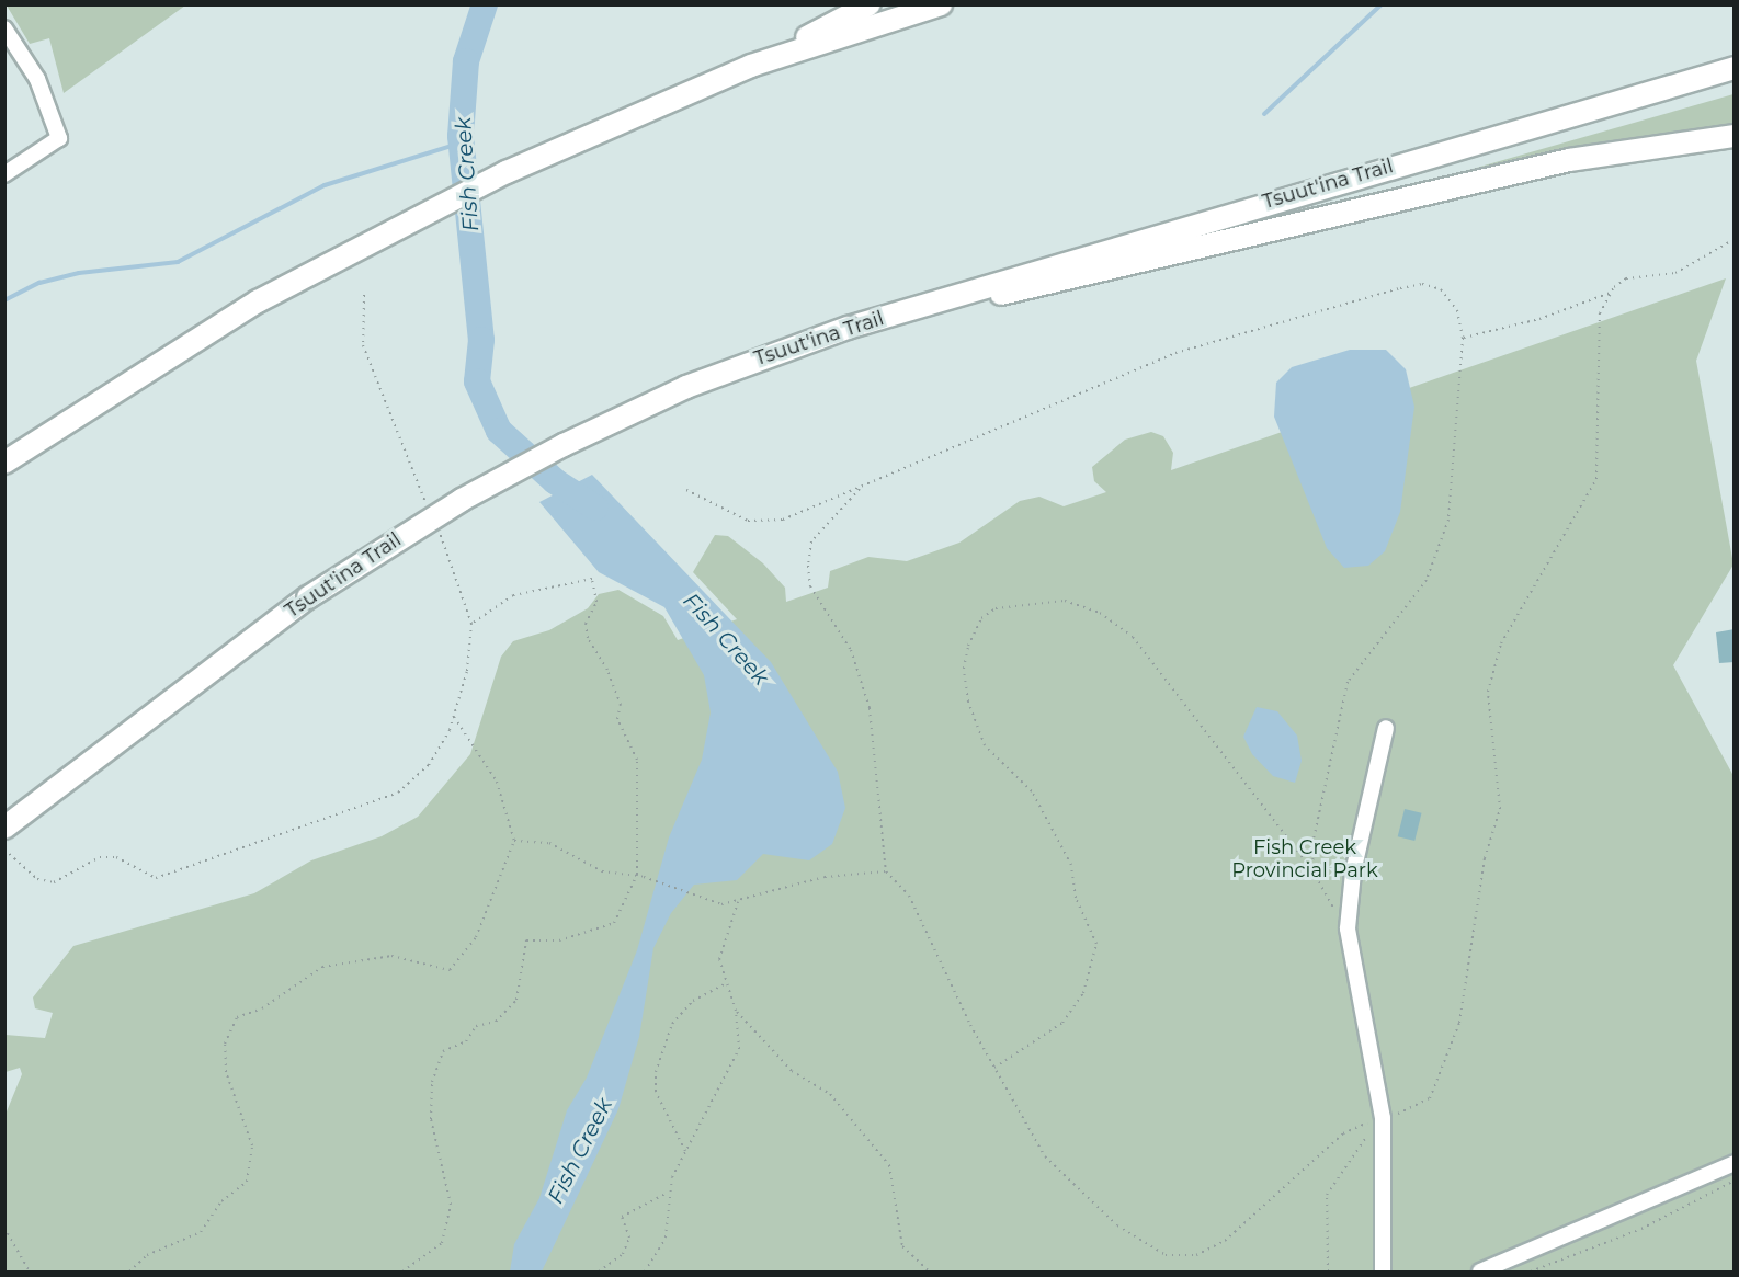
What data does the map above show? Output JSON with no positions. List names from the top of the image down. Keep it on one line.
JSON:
{"streets":{"highway":["Tsuut'ina Trail"]},"water":["Fish Creek"],"parks":["Fish Creek Provincial Park"]}
